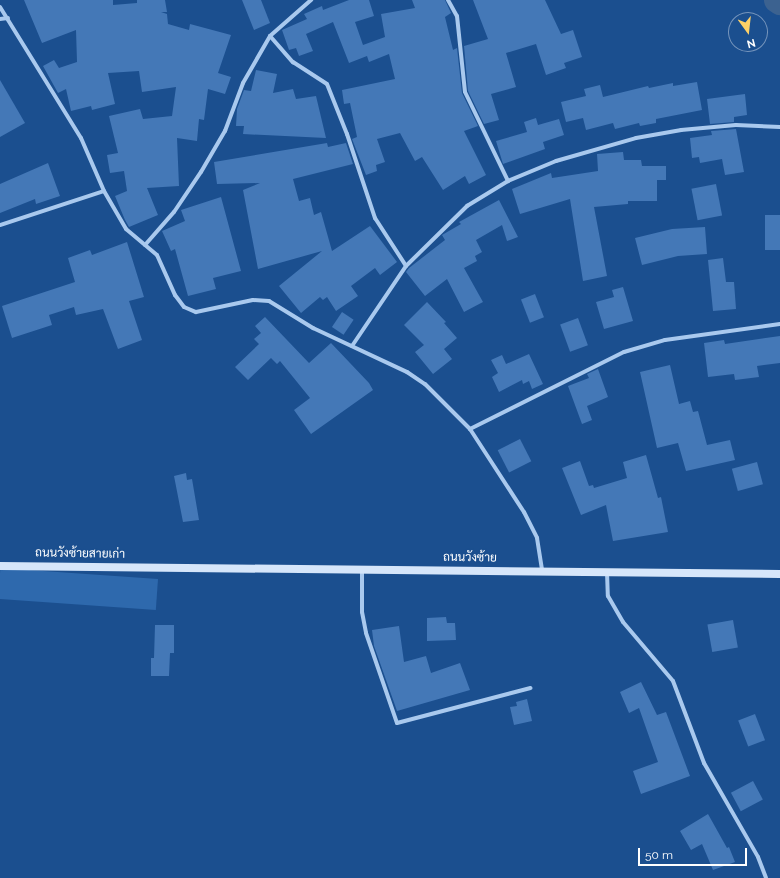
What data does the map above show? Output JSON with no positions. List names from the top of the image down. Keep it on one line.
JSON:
{"streets":{"main road":["ถนนวังซ้ายสายเก่า","ถนนวังซ้าย"]},"crossings":[["ถนนวังซ้ายสายเก่า","ถนนวังซ้าย"]],"scale_bar":"50 m","north":"bottom"}
